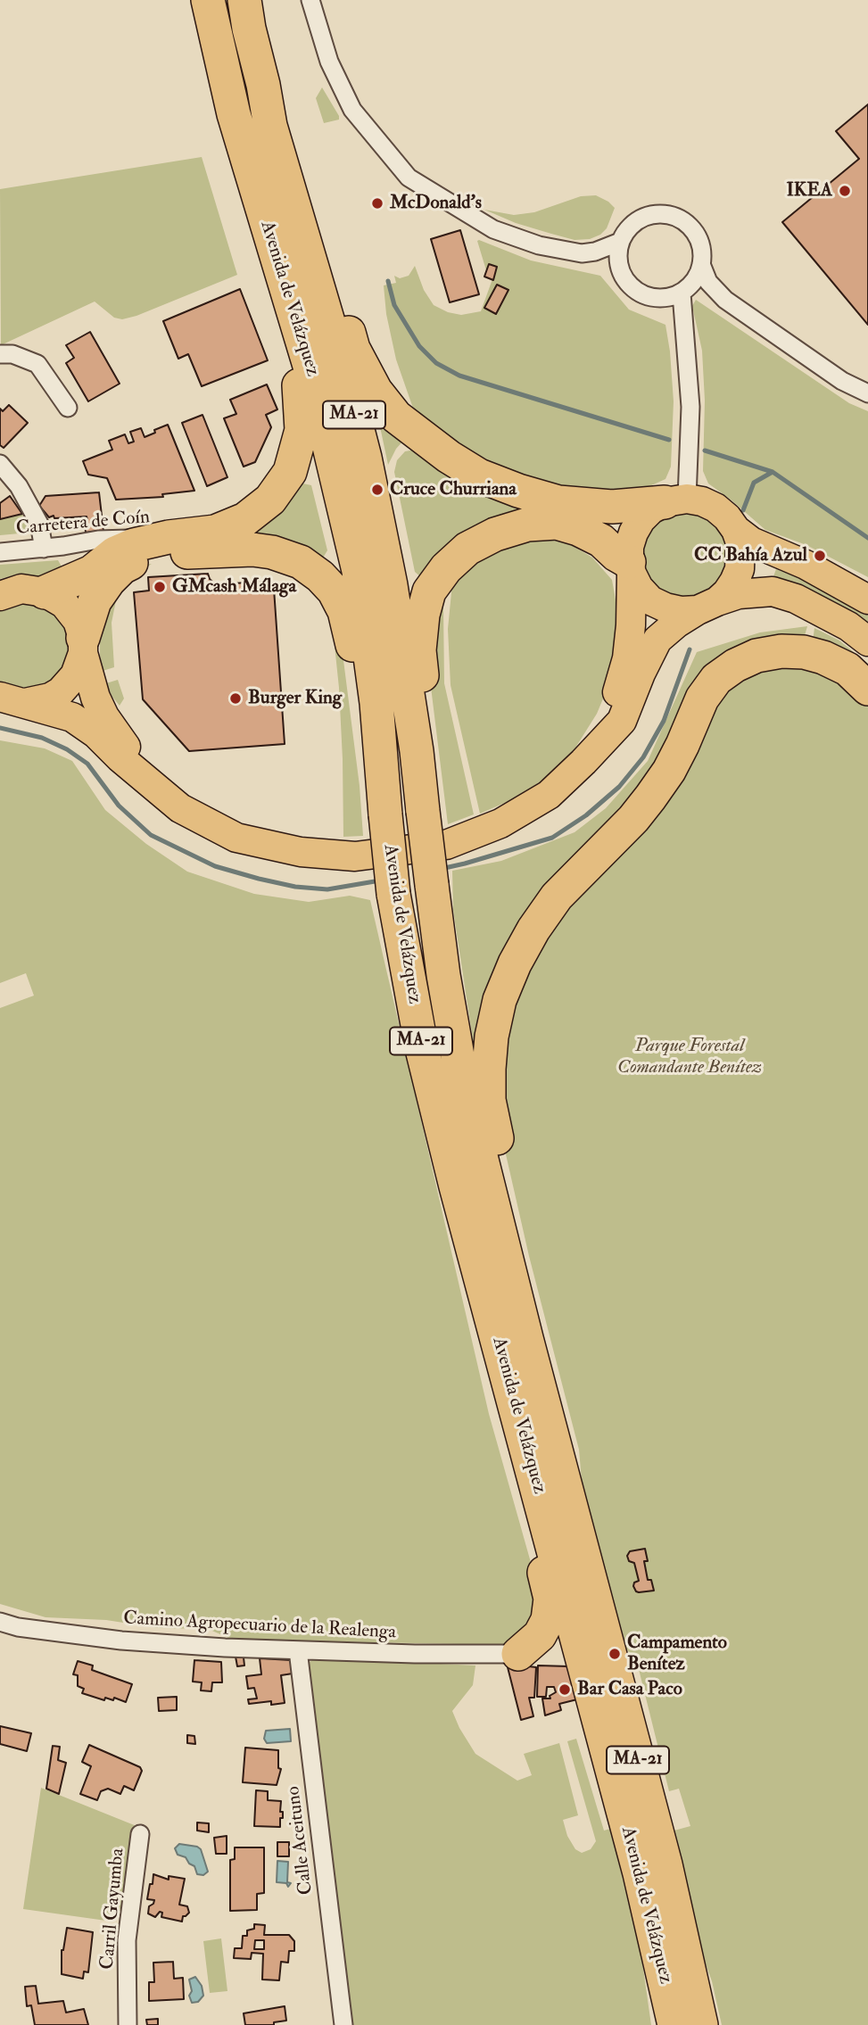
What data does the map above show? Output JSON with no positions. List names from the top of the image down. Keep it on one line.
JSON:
{"streets":{"highway":["Avenida de Velázquez","MA-21"],"street":["Carretera de Coín","Camino Agropecuario de la Realenga","Calle Aceituno","Carril Gayumba"]},"crossings":[["Camino Agropecuario de la Realenga","Calle Aceituno"]],"parks":["Parque Forestal Comandante Benítez"],"places":["IKEA","McDonald's","Cruce Churriana","CC Bahía Azul","GMcash Málaga","Burger King","Campamento Benítez","Bar Casa Paco"]}
